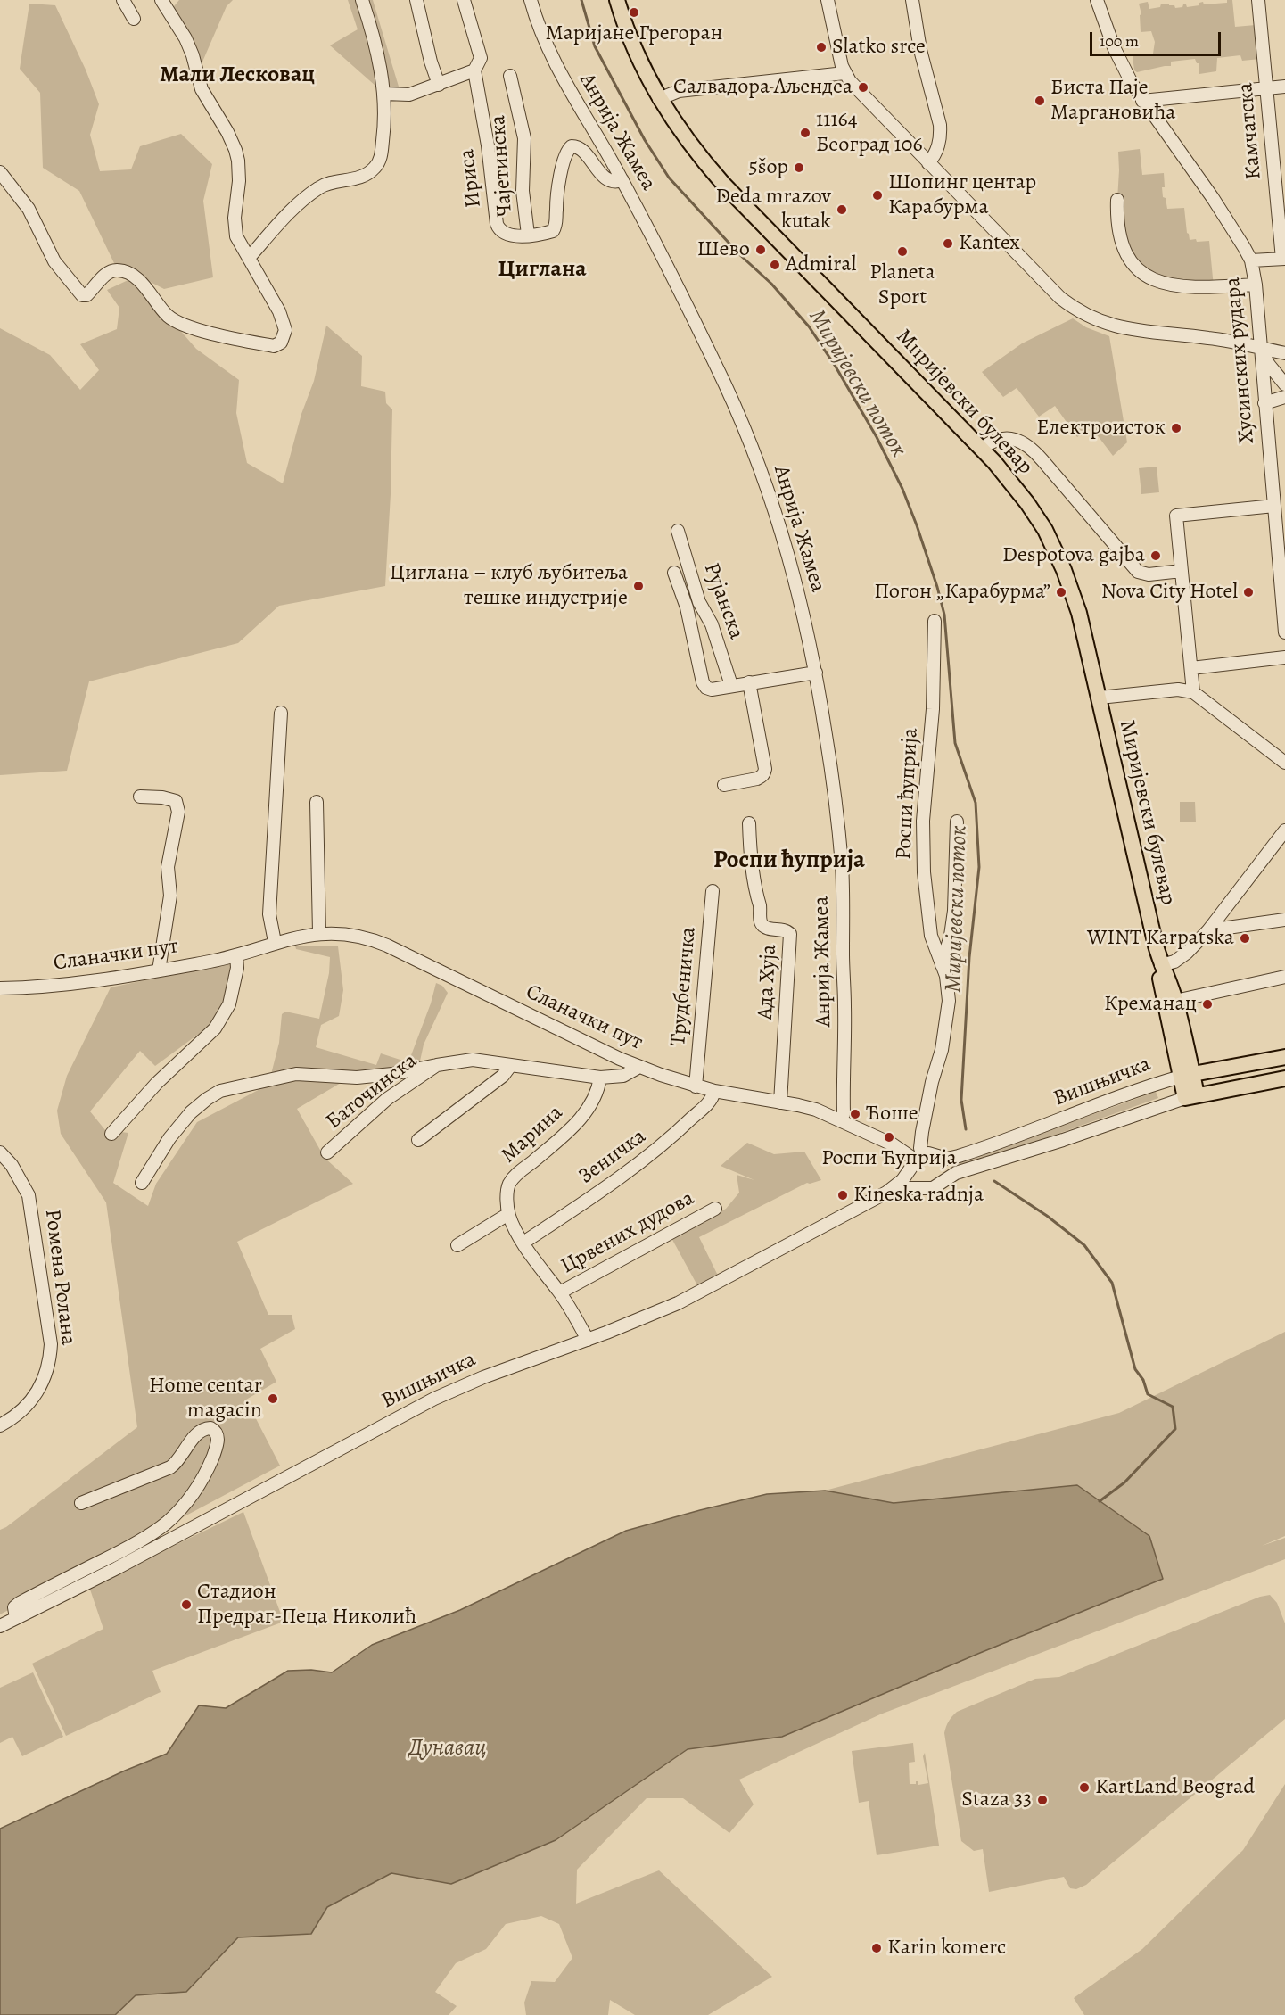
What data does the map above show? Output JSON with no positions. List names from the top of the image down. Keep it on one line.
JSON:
{"streets":{"main road":["Миријевски булевар","Вишњичка"],"street":["Камчатска","Анрија Жамеа","Чајетинска","Ириса","Хусинских рудара","Рујанска","Роспи ћуприја","Сланачки пут","Ада Хуја","Трудбеничка","Баточинска","Марина","Зеничка","Црвених дудова","Ромена Ролана"]},"crossings":[["Анрија Жамеа","Чајетинска"],["Анрија Жамеа","Сланачки пут"],["Чајетинска","Ириса"],["Миријевски булевар","Вишњичка"],["Роспи ћуприја","Сланачки пут"],["Роспи ћуприја","Вишњичка"],["Сланачки пут","Ада Хуја"],["Сланачки пут","Трудбеничка"],["Сланачки пут","Вишњичка"],["Сланачки пут","Зеничка"],["Вишњичка","Марина"],["Баточинска","Марина"],["Марина","Зеничка"],["Марина","Црвених дудова"]],"districts":["Мали Лесковац","Циглана","Роспи ћуприја"],"water":["Миријевски поток","Дунавац"],"places":["Маријане Грегоран","Slatko srce","Салвадора Аљендеа","Биста Паје Маргановића","11164 Београд 106","5šop","Шопинг центар Карабурма","Deda mrazov kutak","Kantex","Шево","Planeta Sport","Admiral","Електроисток","Despotova gajba","Циглана – клуб љубитеља тешке индустрије","Погон „Карабурма”","Nova City Hotel","WINT Karpatska","Креманац","Ћоше","Роспи Ћуприја","Kineska radnja","Home centar magacin","Стадион Предраг-Пеца Николић","KartLand Beograd","Staza 33","Karin komerc"],"scale_bar":"100 m"}
